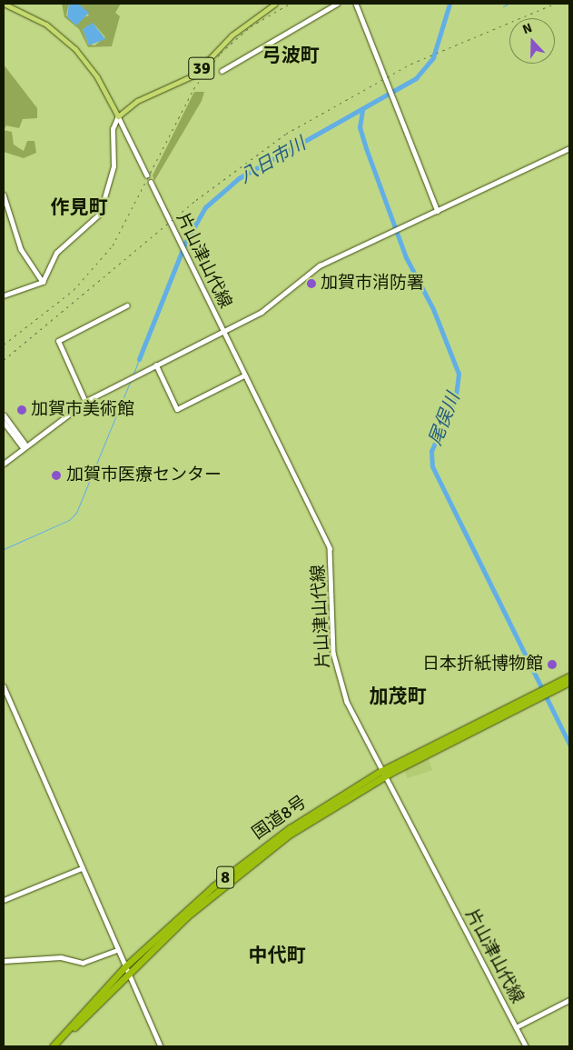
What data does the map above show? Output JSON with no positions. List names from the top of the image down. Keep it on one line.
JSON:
{"streets":{"highway":["国道8号","8"],"main road":["39"],"street":["片山津山代線"]},"crossings":[["片山津山代線","国道8号"]],"districts":["弓波町","作見町","加茂町","中代町"],"water":["八日市川","尾俣川"],"places":["加賀市消防署","加賀市美術館","加賀市医療センター","日本折紙博物館"],"north":"top"}
